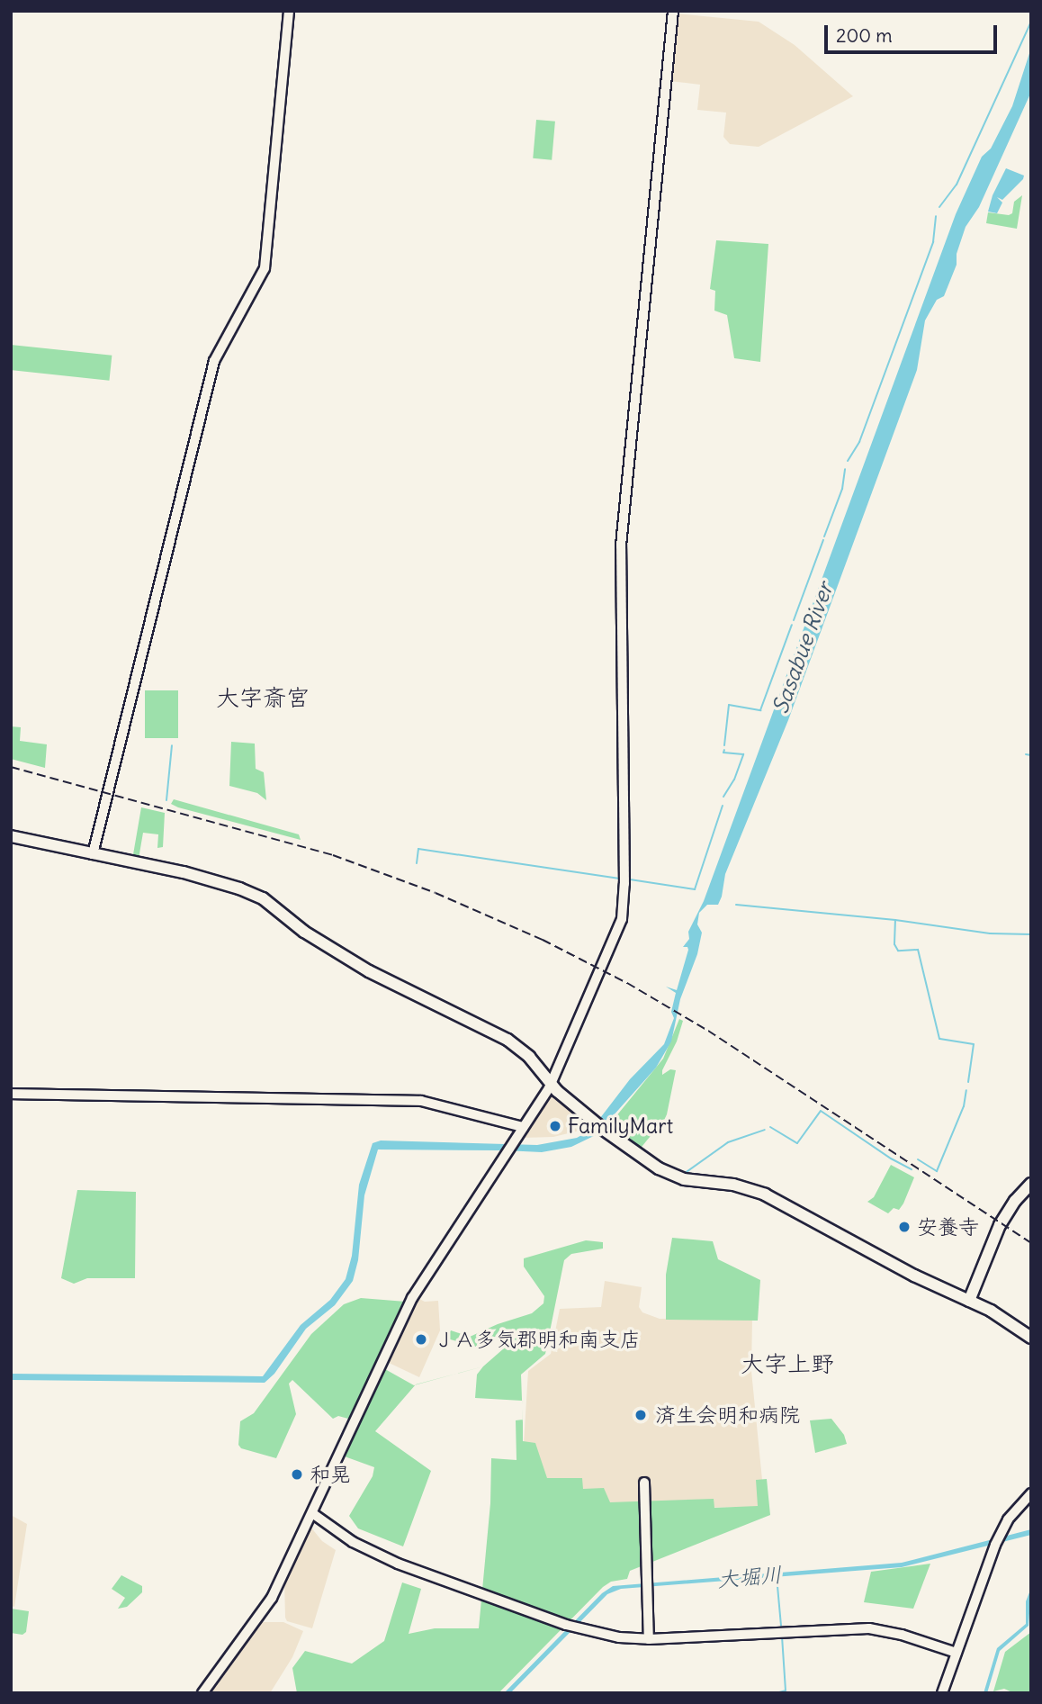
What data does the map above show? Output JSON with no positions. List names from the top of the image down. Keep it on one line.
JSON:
{"districts":["大字斎宮","大字上野"],"water":["Sasabue River","大堀川"],"places":["FamilyMart","安養寺","ＪＡ多気郡明和南支店","済生会明和病院","和晃"],"scale_bar":"200 m"}
